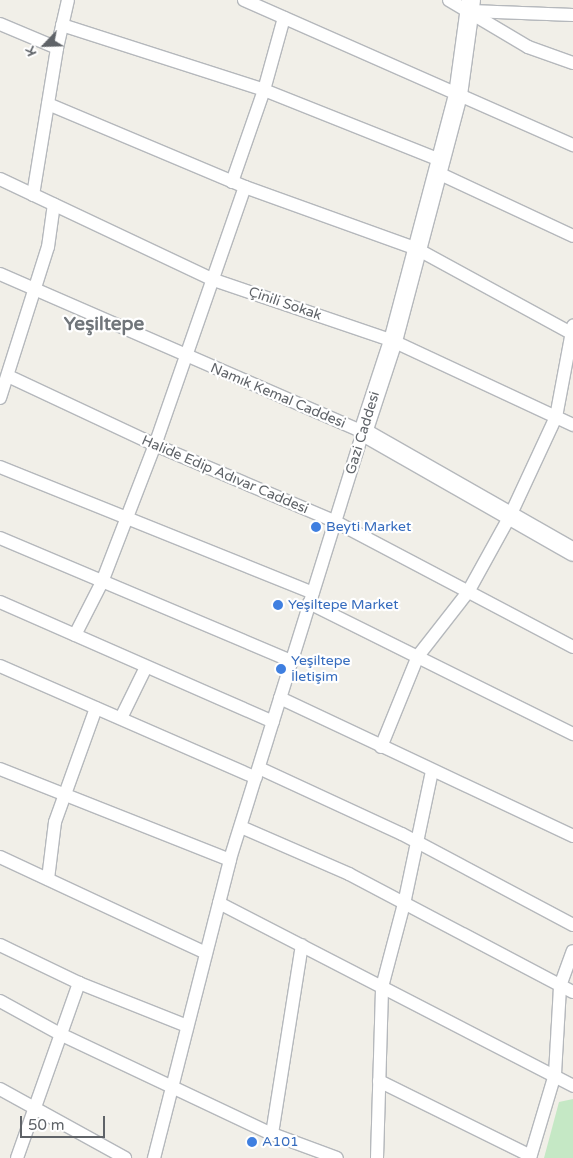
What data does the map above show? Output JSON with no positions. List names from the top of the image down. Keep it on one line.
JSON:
{"streets":{"street":["Çinili Sokak","Namık Kemal Caddesi","Gazi Caddesi","Halide Edip Adıvar Caddesi"]},"crossings":[["Çinili Sokak","Gazi Caddesi"],["Namık Kemal Caddesi","Gazi Caddesi"],["Gazi Caddesi","Halide Edip Adıvar Caddesi"]],"districts":["Yeşiltepe"],"places":["Beyti Market","Yeşiltepe Market","Yeşiltepe İletişim","A101"],"scale_bar":"50 m","north":"bottom left"}
